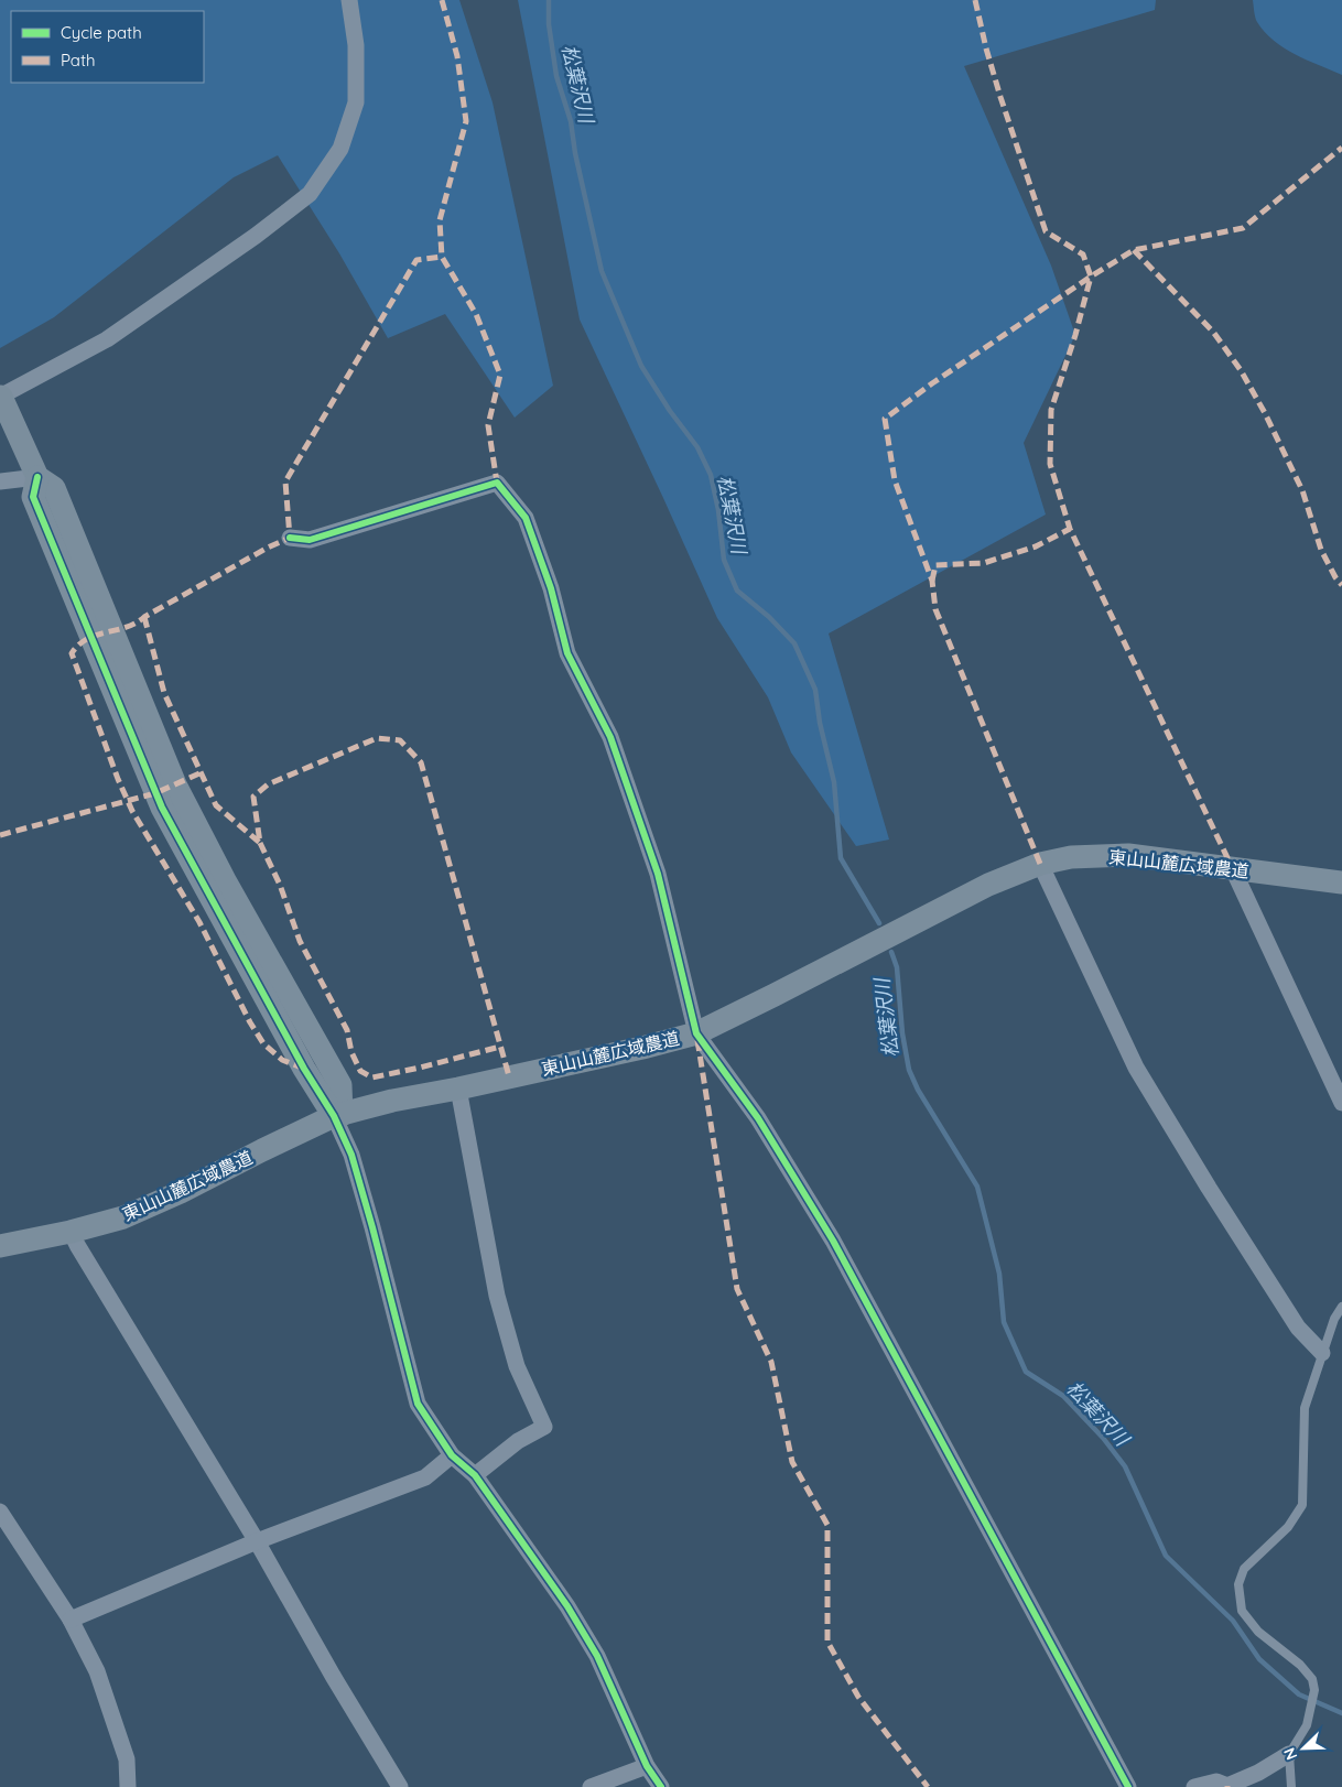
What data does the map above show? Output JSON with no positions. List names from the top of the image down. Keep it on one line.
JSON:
{"streets":{"street":["東山山麓広域農道"]},"water":["松葉沢川"],"legend":["Cycle path","Path"],"north":"bottom left"}
